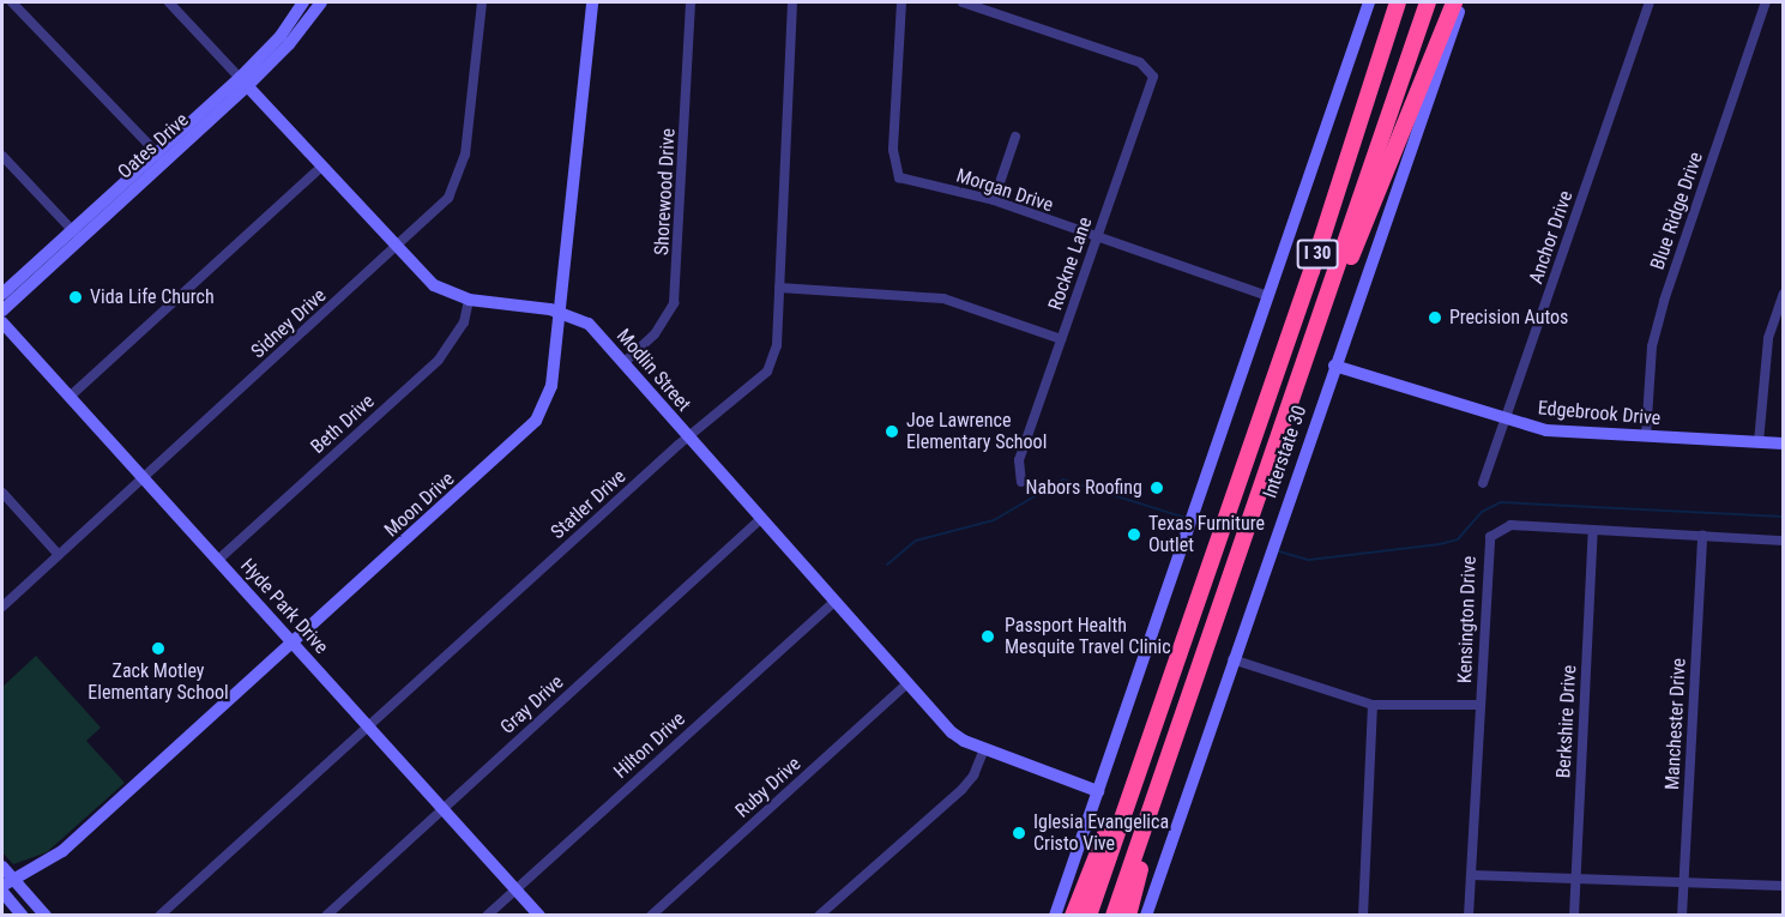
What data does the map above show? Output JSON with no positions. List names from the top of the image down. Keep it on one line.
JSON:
{"streets":{"highway":["I 30"],"street":["Oates Drive","Morgan Drive","Shorewood Drive","Blue Ridge Drive","Anchor Drive","Rockne Lane","Sidney Drive","Modlin Street","Edgebrook Drive","Beth Drive","Interstate 30","Moon Drive","Statler Drive","Hyde Park Drive","Kensington Drive","Gray Drive","Berkshire Drive","Manchester Drive","Hilton Drive","Ruby Drive"]},"crossings":[["Oates Drive","Modlin Street"],["Morgan Drive","Rockne Lane"],["Shorewood Drive","Modlin Street"],["Blue Ridge Drive","Edgebrook Drive"],["Anchor Drive","Edgebrook Drive"],["Sidney Drive","Modlin Street"],["Sidney Drive","Hyde Park Drive"],["Modlin Street","Beth Drive"],["Modlin Street","Moon Drive"],["Modlin Street","Statler Drive"],["Modlin Street","Gray Drive"],["Modlin Street","Hilton Drive"],["Modlin Street","Ruby Drive"],["Edgebrook Drive","Interstate 30"],["Beth Drive","Hyde Park Drive"],["Moon Drive","Hyde Park Drive"],["Statler Drive","Hyde Park Drive"],["Hyde Park Drive","Gray Drive"],["Hyde Park Drive","Hilton Drive"],["Kensington Drive","Berkshire Drive"],["Kensington Drive","Manchester Drive"]],"places":["Vida Life Church","Precision Autos","Joe Lawrence Elementary School","Nabors Roofing","Texas Furniture Outlet","Passport Health Mesquite Travel Clinic","Zack Motley Elementary School","Iglesia Evangelica Cristo Vive"]}
